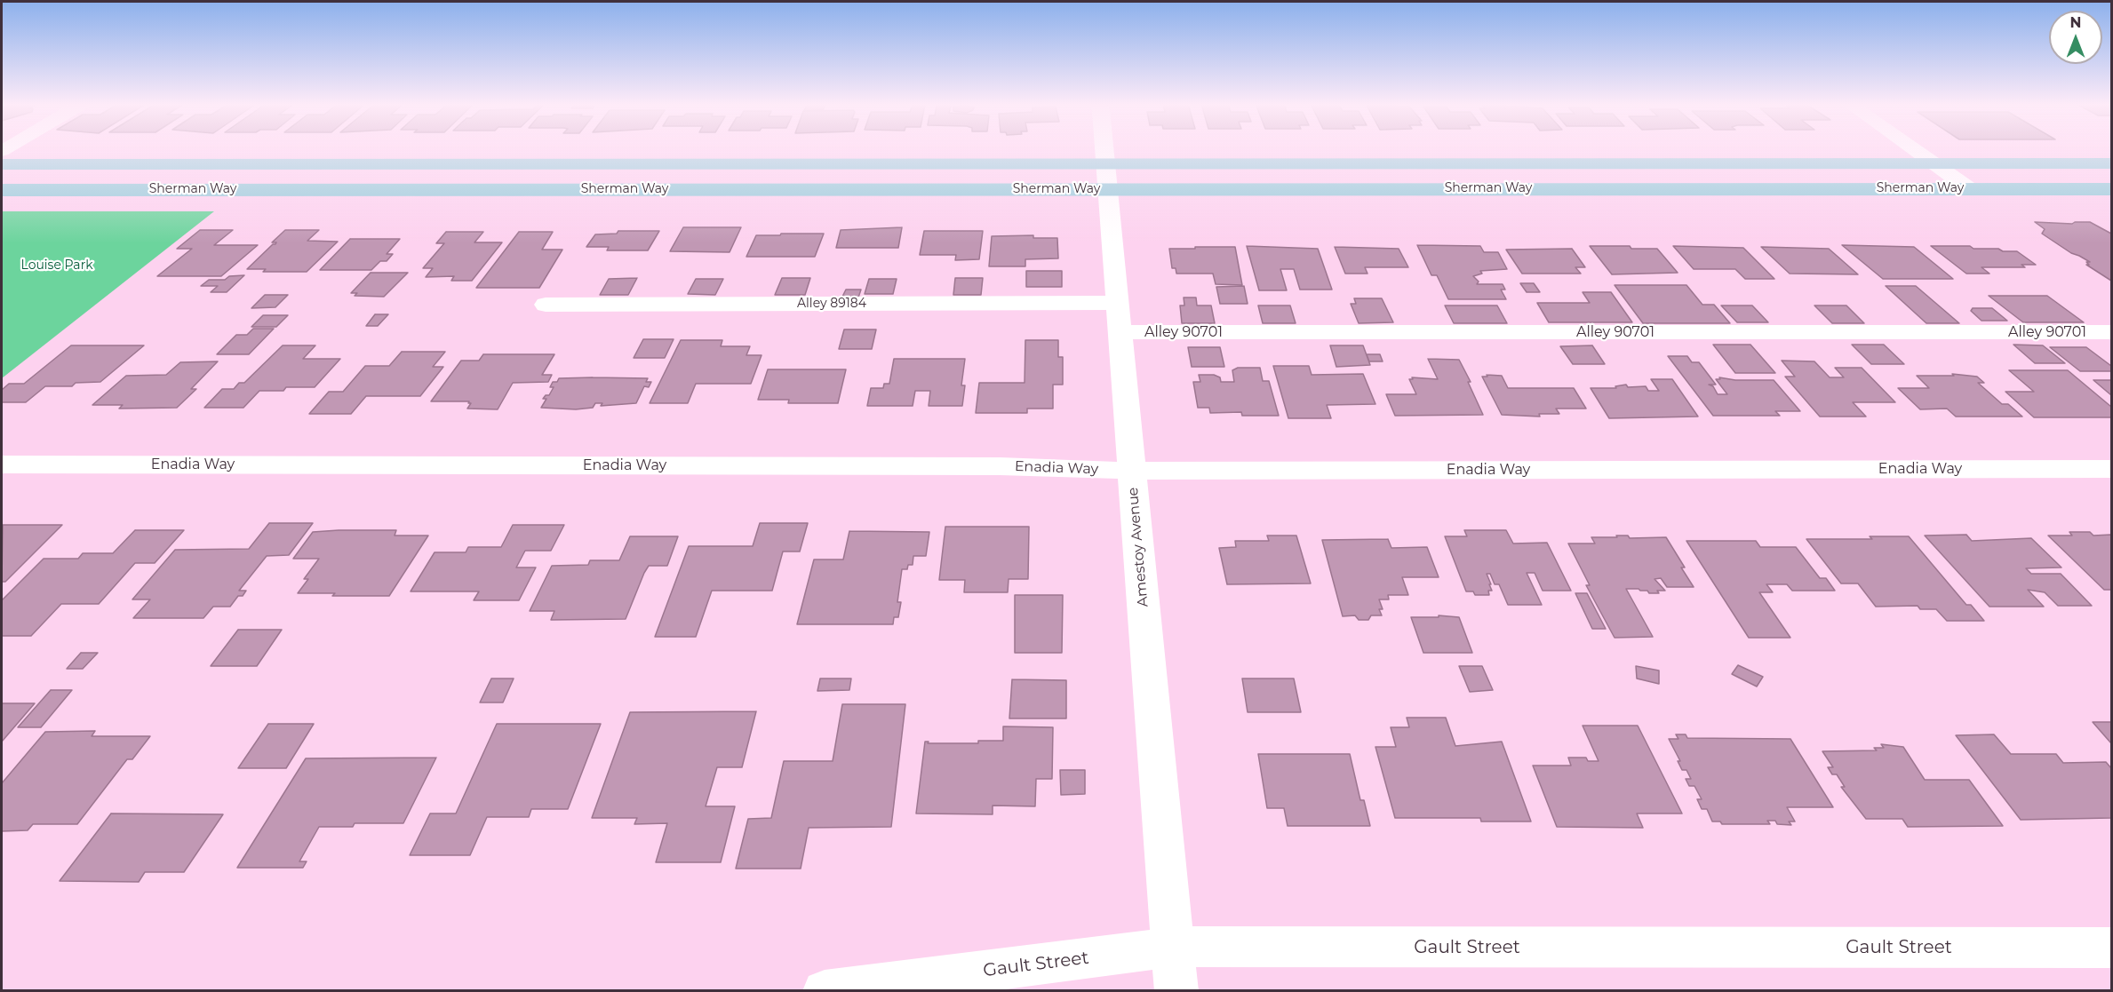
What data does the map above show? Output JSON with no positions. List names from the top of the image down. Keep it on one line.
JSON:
{"streets":{"main road":["Sherman Way"],"street":["Alley 89184","Alley 90701","Enadia Way","Amestoy Avenue","Gault Street"]},"crossings":[["Sherman Way","Amestoy Avenue"],["Alley 89184","Alley 90701"],["Alley 89184","Amestoy Avenue"],["Alley 90701","Amestoy Avenue"],["Enadia Way","Amestoy Avenue"],["Amestoy Avenue","Gault Street"]],"parks":["Louise Park"],"north":"top"}
